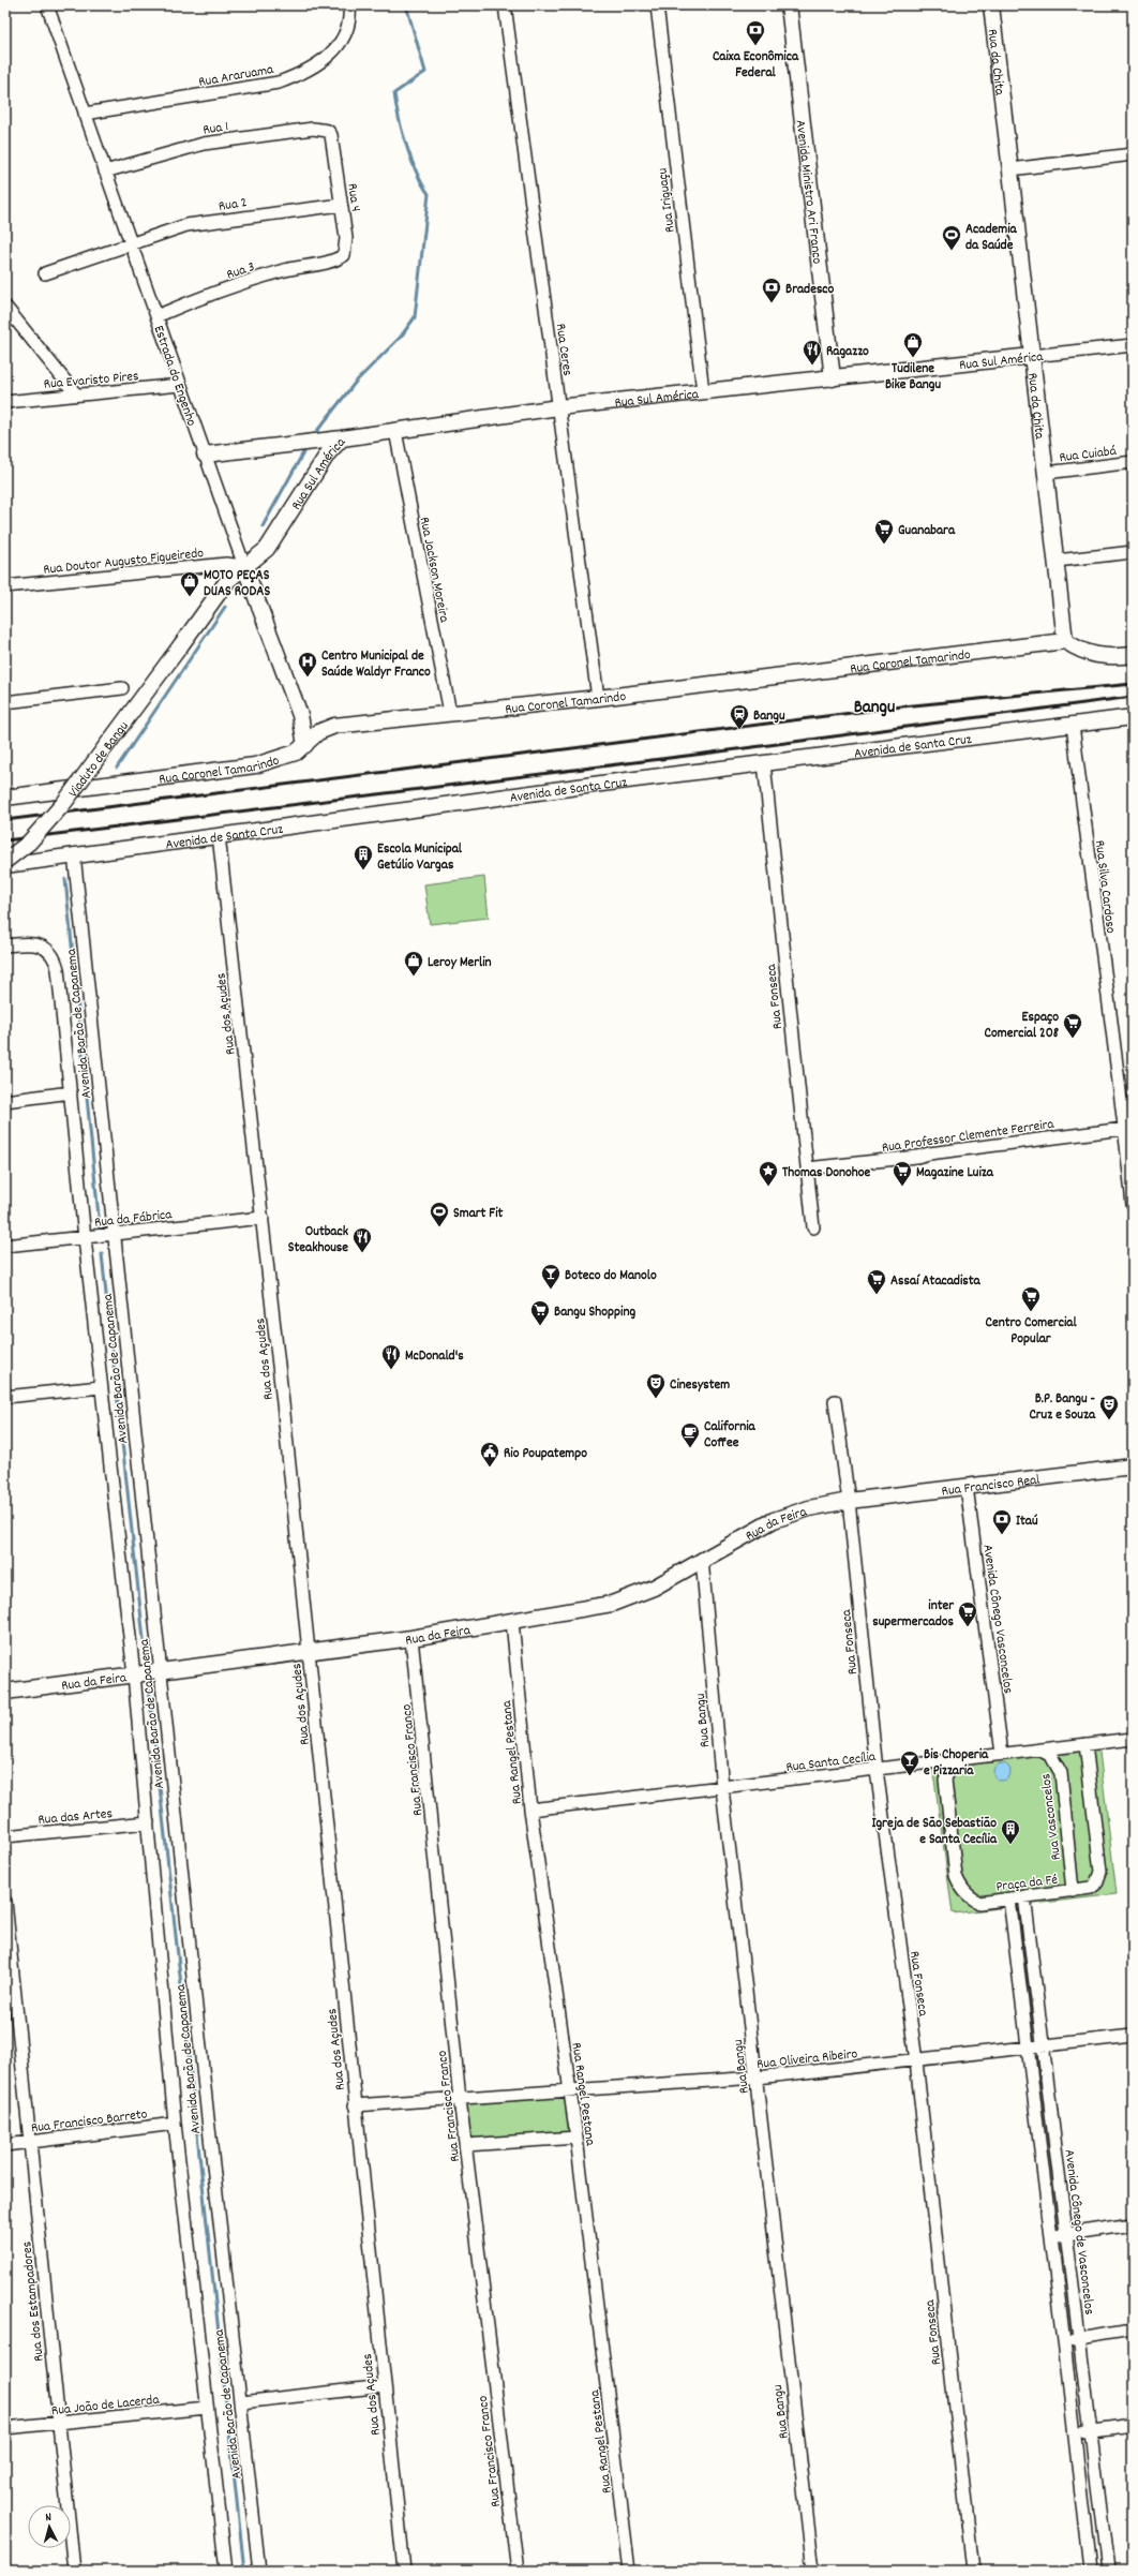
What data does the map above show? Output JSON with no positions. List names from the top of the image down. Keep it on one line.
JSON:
{"streets":{"main road":["Rua da Chita","Avenida Ministro Ari Franco","Rua Sul América","Estrada do Engenho","Rua Coronel Tamarindo","Avenida de Santa Cruz","Viaduto de Bangu","Rua Francisco Real","Rua da Feira"],"street":["Rua Araruama","Rua 1","Rua 4","Rua Iriguaçu","Rua 2","Rua 3","Rua Ceres","Rua Evaristo Pires","Rua Cuiabá","Rua Doutor Augusto Figueiredo","Rua Jackson Moreira","Rua Silva Cardoso","Rua Fonseca","Rua dos Açudes","Avenida Barão de Capanema","Rua Professor Clemente Ferreira","Rua da Fábrica","Avenida Cônego Vasconcelos","Rua Bangu","Rua Rangel Pestana","Rua Francisco Franco","Rua Santa Cecília","Rua das Artes","Rua Vasconcelos","Praça da Fé","Rua Oliveira Ribeiro","Rua Francisco Barreto","Avenida Cônego de Vasconcelos","Rua dos Estampadores","Rua João de Lacerda"]},"crossings":[["Rua da Chita","Rua Sul América"],["Rua da Chita","Rua Cuiabá"],["Rua da Chita","Rua Coronel Tamarindo"],["Rua Araruama","Estrada do Engenho"],["Rua 1","Rua 4"],["Rua 1","Estrada do Engenho"],["Avenida Ministro Ari Franco","Rua Sul América"],["Rua 4","Rua 2"],["Rua 4","Rua 3"],["Rua Iriguaçu","Rua Sul América"],["Rua 2","Estrada do Engenho"],["Rua 3","Estrada do Engenho"],["Rua Ceres","Rua Sul América"],["Rua Ceres","Rua Coronel Tamarindo"],["Rua Sul América","Estrada do Engenho"],["Rua Sul América","Rua Doutor Augusto Figueiredo"],["Rua Sul América","Rua Jackson Moreira"],["Rua Sul América","Viaduto de Bangu"],["Estrada do Engenho","Rua Evaristo Pires"],["Estrada do Engenho","Rua Doutor Augusto Figueiredo"],["Estrada do Engenho","Rua Coronel Tamarindo"],["Rua Jackson Moreira","Rua Coronel Tamarindo"],["Avenida de Santa Cruz","Rua Silva Cardoso"],["Avenida de Santa Cruz","Rua Fonseca"],["Avenida de Santa Cruz","Rua dos Açudes"],["Avenida de Santa Cruz","Avenida Barão de Capanema"],["Rua Silva Cardoso","Rua Professor Clemente Ferreira"],["Rua Fonseca","Rua Professor Clemente Ferreira"],["Rua Fonseca","Rua Francisco Real"],["Rua Fonseca","Rua da Feira"],["Rua Fonseca","Rua Santa Cecília"],["Rua Fonseca","Rua Oliveira Ribeiro"],["Rua dos Açudes","Rua da Fábrica"],["Rua dos Açudes","Rua da Feira"],["Rua dos Açudes","Rua Oliveira Ribeiro"],["Avenida Barão de Capanema","Rua da Fábrica"],["Avenida Barão de Capanema","Rua da Feira"],["Avenida Barão de Capanema","Rua das Artes"],["Avenida Barão de Capanema","Rua Francisco Barreto"],["Avenida Barão de Capanema","Rua João de Lacerda"],["Rua Francisco Real","Rua da Feira"],["Rua Francisco Real","Avenida Cônego Vasconcelos"],["Rua da Feira","Rua Bangu"],["Rua da Feira","Rua Rangel Pestana"],["Rua da Feira","Rua Francisco Franco"],["Avenida Cônego Vasconcelos","Rua Santa Cecília"],["Rua Bangu","Rua Santa Cecília"],["Rua Bangu","Rua Oliveira Ribeiro"],["Rua Rangel Pestana","Rua Santa Cecília"],["Rua Rangel Pestana","Rua Oliveira Ribeiro"],["Rua Francisco Franco","Rua Oliveira Ribeiro"],["Rua Santa Cecília","Rua Vasconcelos"],["Rua Santa Cecília","Praça da Fé"],["Rua Vasconcelos","Praça da Fé"],["Praça da Fé","Avenida Cônego de Vasconcelos"],["Rua Oliveira Ribeiro","Avenida Cônego de Vasconcelos"],["Rua Francisco Barreto","Rua dos Estampadores"],["Rua dos Estampadores","Rua João de Lacerda"]],"districts":["Bangu"],"places":{"bank":["Caixa Econômica Federal","Bradesco","Itaú"],"sports":["Academia da Saúde","Smart Fit"],"shop":["Tudilene Bike Bangu","MOTO PEÇAS DUAS RODAS","Leroy Merlin"],"restaurant":["Ragazzo","Outback Steakhouse","McDonald's"],"supermarket":["Guanabara","Espaço Comercial 208","Magazine Luiza","Assaí Atacadista","Centro Comercial Popular","Bangu Shopping","inter supermercados"],"hospital":["Centro Municipal de Saúde Waldyr Franco"],"station":["Bangu"],"building":["Escola Municipal Getúlio Vargas","Igreja de São Sebastião e Santa Cecília"],"place":["Thomas Donohoe"],"bar":["Boteco do Manolo","Bis Choperia e Pizzaria"],"theatre":["Cinesystem","B.P. Bangu - Cruz e Souza"],"cafe":["California Coffee"],"public building":["Rio Poupatempo"]},"north":"top"}
